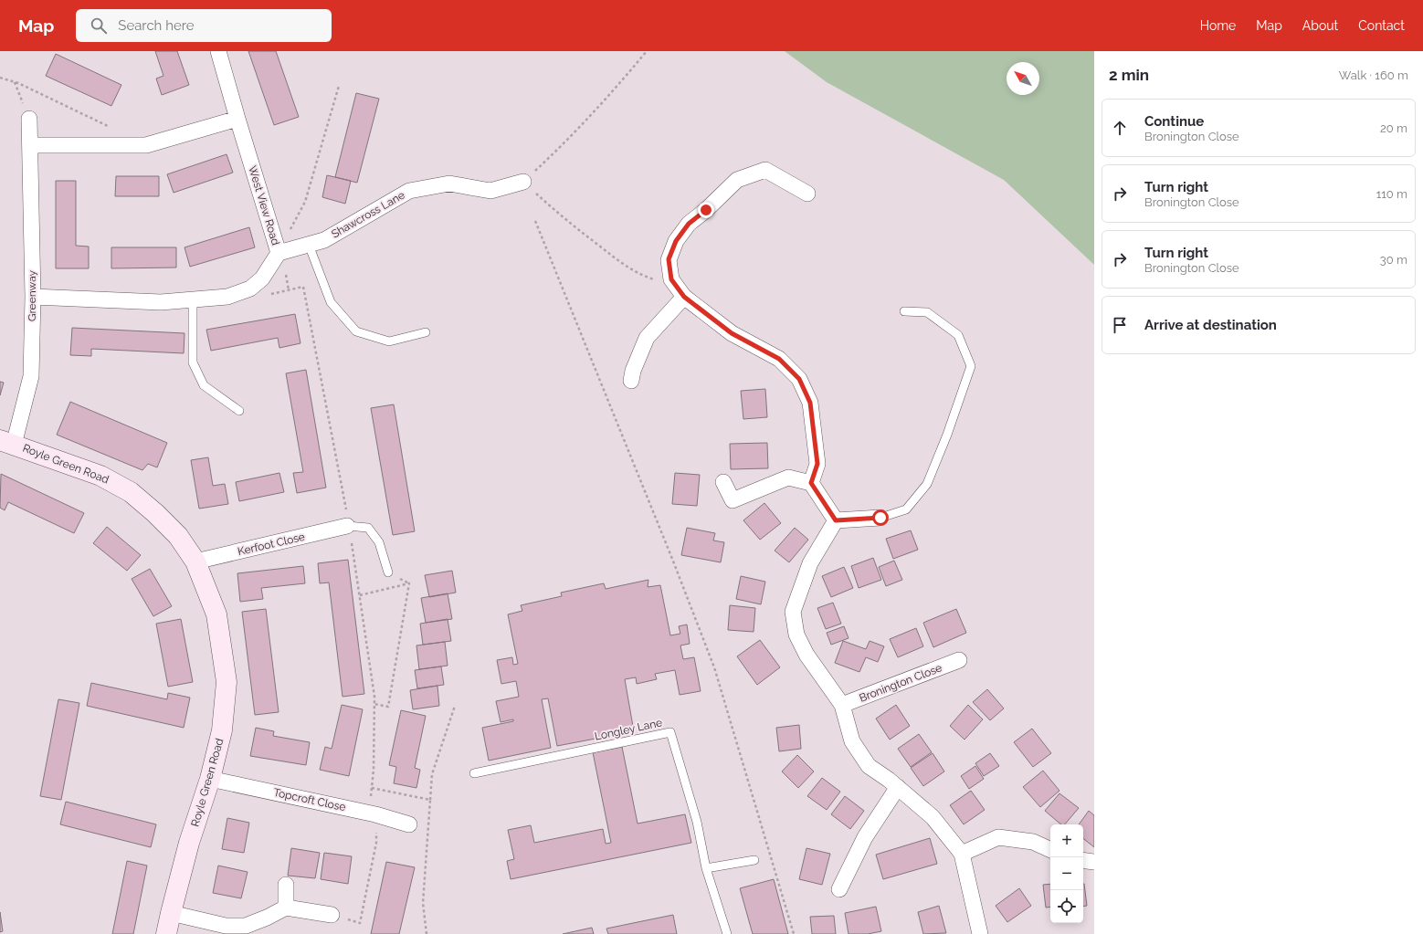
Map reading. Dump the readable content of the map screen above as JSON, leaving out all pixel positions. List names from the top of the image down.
{
  "streets": {
    "main road": ["Royle Green Road"],
    "street": [
      "West View Road",
      "Shawcross Lane",
      "Greenway",
      "Kerfoot Close",
      "Bronington Close",
      "Topcroft Close"
    ],
    "lane": ["Longley Lane"]
  },
  "crossings": [
    ["West View Road", "Shawcross Lane"],
    ["West View Road", "Greenway"],
    ["Greenway", "Royle Green Road"],
    ["Royle Green Road", "Kerfoot Close"],
    ["Royle Green Road", "Topcroft Close"]
  ],
  "north": "top left",
  "page": {
    "header": "Map",
    "search": "Search here",
    "nav": [
      "Home",
      "Map",
      "About",
      "Contact"
    ],
    "heading": ["2 min", "Walk · 160 m"],
    "list": [
      ["Continue", "Bronington Close", "20 m"],
      ["Turn right", "Bronington Close", "110 m"],
      ["Turn right", "Bronington Close", "30 m"],
      "Arrive at destination"
    ],
    "map_buttons": ["+", "−"]
  }
}
